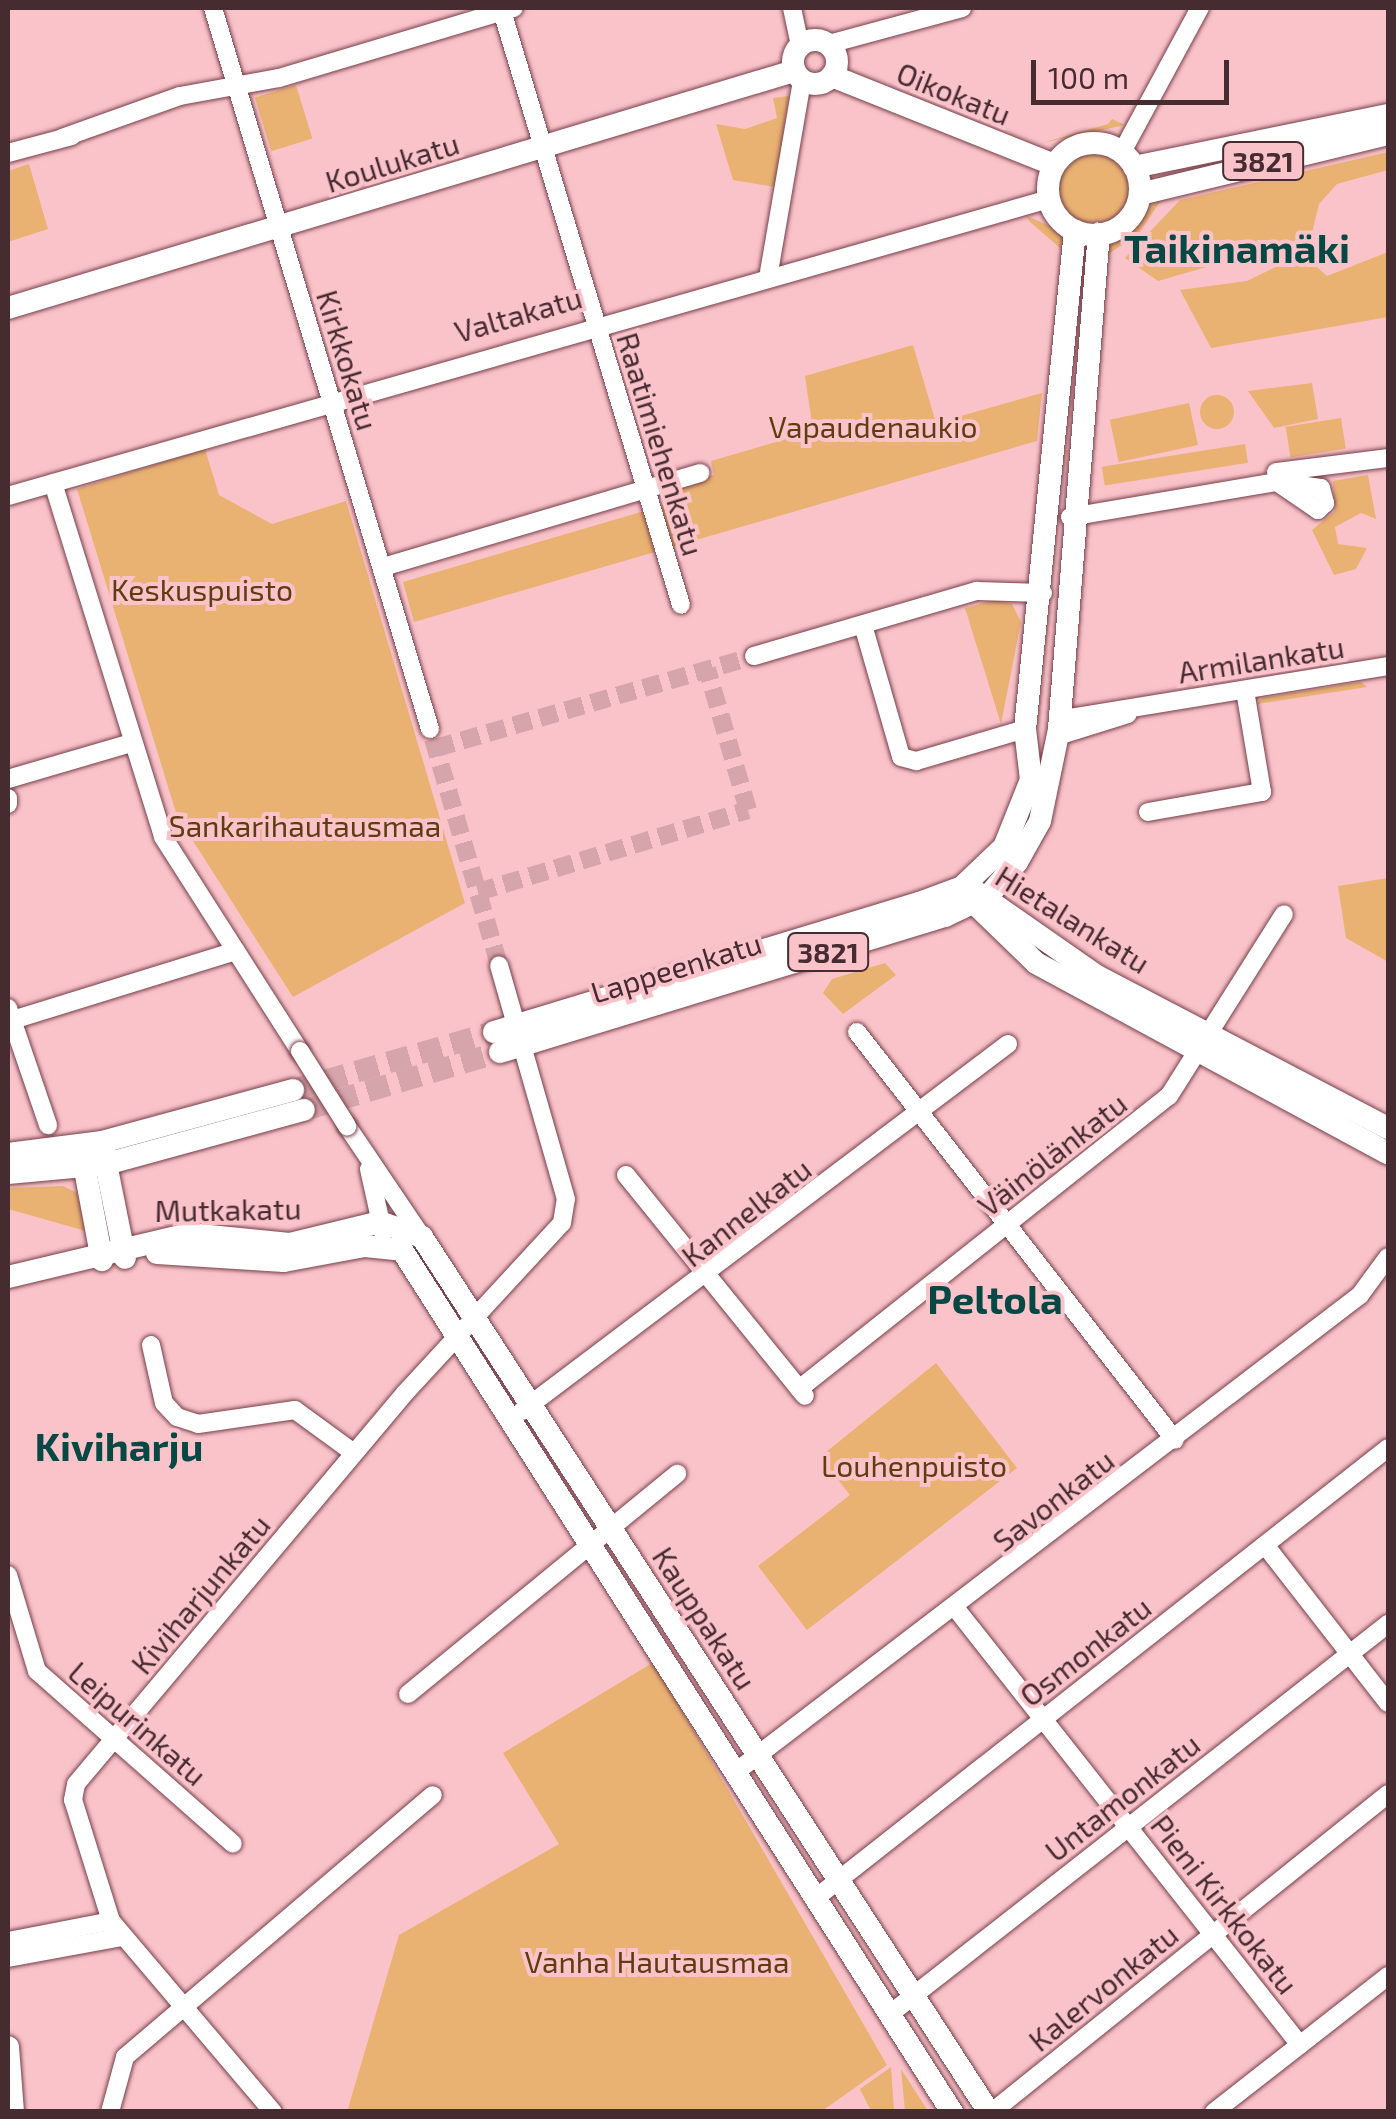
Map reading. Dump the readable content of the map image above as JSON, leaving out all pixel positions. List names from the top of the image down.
{
  "streets": {
    "main road": [
      "Oikokatu",
      "3821",
      "Koulukatu",
      "Hietalankatu",
      "Lappeenkatu",
      "Mutkakatu",
      "Kauppakatu"
    ],
    "street": [
      "Valtakatu",
      "Kirkkokatu",
      "Raatimiehenkatu",
      "Armilankatu",
      "Väinölänkatu",
      "Kannelkatu",
      "Savonkatu",
      "Kiviharjunkatu",
      "Osmonkatu",
      "Leipurinkatu",
      "Untamonkatu",
      "Pieni Kirkkokatu",
      "Kalervonkatu"
    ]
  },
  "crossings": [
    ["Oikokatu", "3821"],
    ["Oikokatu", "Koulukatu"],
    ["Oikokatu", "Valtakatu"],
    ["Oikokatu", "Lappeenkatu"],
    ["3821", "Valtakatu"],
    ["3821", "Lappeenkatu"],
    ["Koulukatu", "Kirkkokatu"],
    ["Koulukatu", "Raatimiehenkatu"],
    ["Valtakatu", "Kirkkokatu"],
    ["Valtakatu", "Raatimiehenkatu"],
    ["Valtakatu", "Lappeenkatu"],
    ["Armilankatu", "Lappeenkatu"],
    ["Hietalankatu", "Lappeenkatu"],
    ["Hietalankatu", "Väinölänkatu"],
    ["Väinölänkatu", "Kannelkatu"],
    ["Mutkakatu", "Kauppakatu"],
    ["Kannelkatu", "Kauppakatu"],
    ["Savonkatu", "Kauppakatu"],
    ["Savonkatu", "Pieni Kirkkokatu"],
    ["Kiviharjunkatu", "Kauppakatu"],
    ["Kiviharjunkatu", "Leipurinkatu"],
    ["Kauppakatu", "Osmonkatu"],
    ["Kauppakatu", "Untamonkatu"],
    ["Kauppakatu", "Kalervonkatu"],
    ["Osmonkatu", "Pieni Kirkkokatu"],
    ["Untamonkatu", "Pieni Kirkkokatu"],
    ["Pieni Kirkkokatu", "Kalervonkatu"]
  ],
  "districts": ["Taikinamäki", "Peltola", "Kiviharju"],
  "parks": [
    "Vapaudenaukio",
    "Keskuspuisto",
    "Sankarihautausmaa",
    "Louhenpuisto",
    "Vanha Hautausmaa"
  ],
  "scale_bar": "100 m"
}
